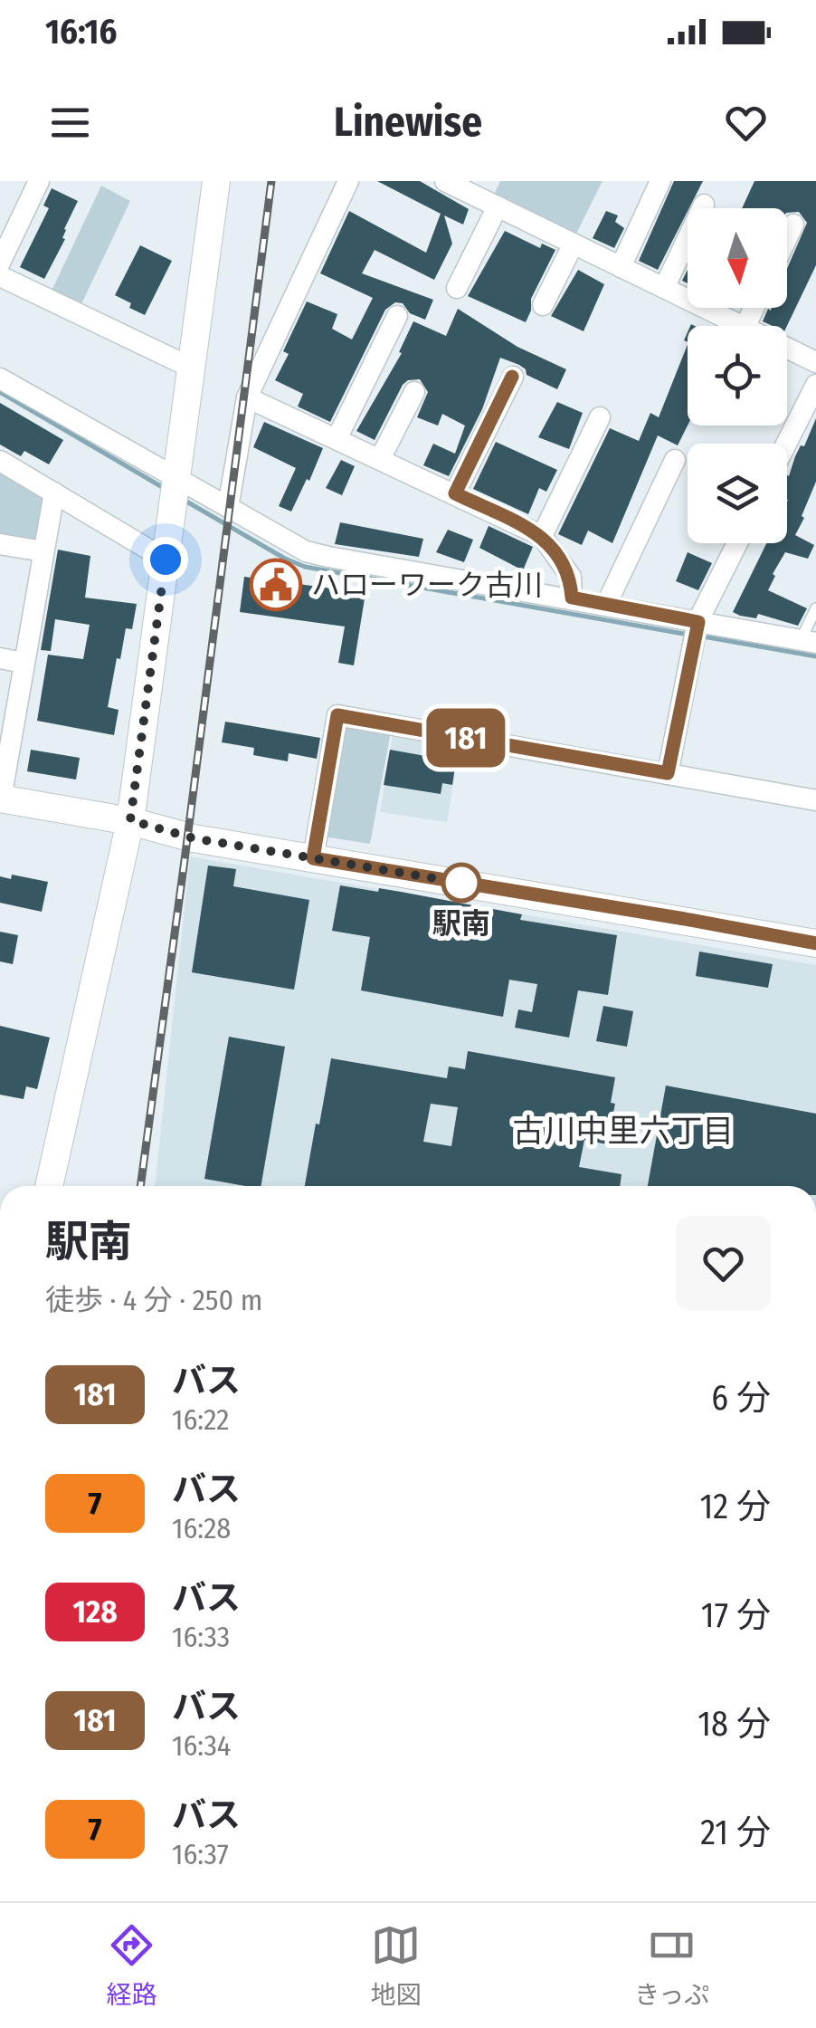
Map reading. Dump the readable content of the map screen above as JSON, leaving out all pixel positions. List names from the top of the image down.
{
  "districts": ["古川中里六丁目"],
  "places": {
    "public building": ["ハローワーク古川"],
    "other": ["駅南"]
  },
  "lines": ["bus line 181"],
  "north": "bottom",
  "page": {
    "status": "16:16",
    "header": "Linewise",
    "on_map": "181",
    "heading": ["駅南", "徒歩 · 4 分 · 250 m"],
    "list": [
      {
        "mark": "181",
        "name": "バス",
        "note": "16:22",
        "value": "6 分"
      },
      {
        "mark": "7",
        "name": "バス",
        "note": "16:28",
        "value": "12 分"
      },
      {
        "mark": "128",
        "name": "バス",
        "note": "16:33",
        "value": "17 分"
      },
      {
        "mark": "181",
        "name": "バス",
        "note": "16:34",
        "value": "18 分"
      },
      {
        "mark": "7",
        "name": "バス",
        "note": "16:37",
        "value": "21 分"
      }
    ],
    "tabs": ["経路", "地図", "きっぷ"]
  }
}
